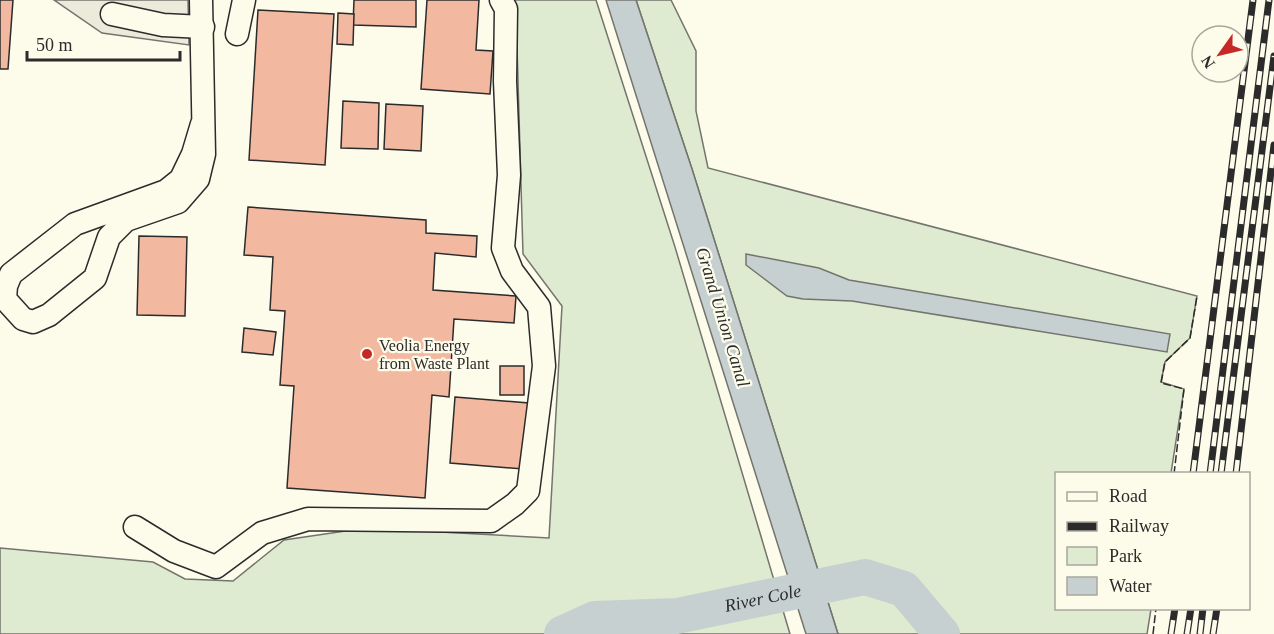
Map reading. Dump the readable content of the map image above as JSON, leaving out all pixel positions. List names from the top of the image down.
{
  "water": ["Grand Union Canal", "River Cole"],
  "places": ["Veolia Energy from Waste Plant"],
  "legend": [
    "Road",
    "Railway",
    "Park",
    "Water"
  ],
  "scale_bar": "50 m",
  "north": "bottom left"
}
